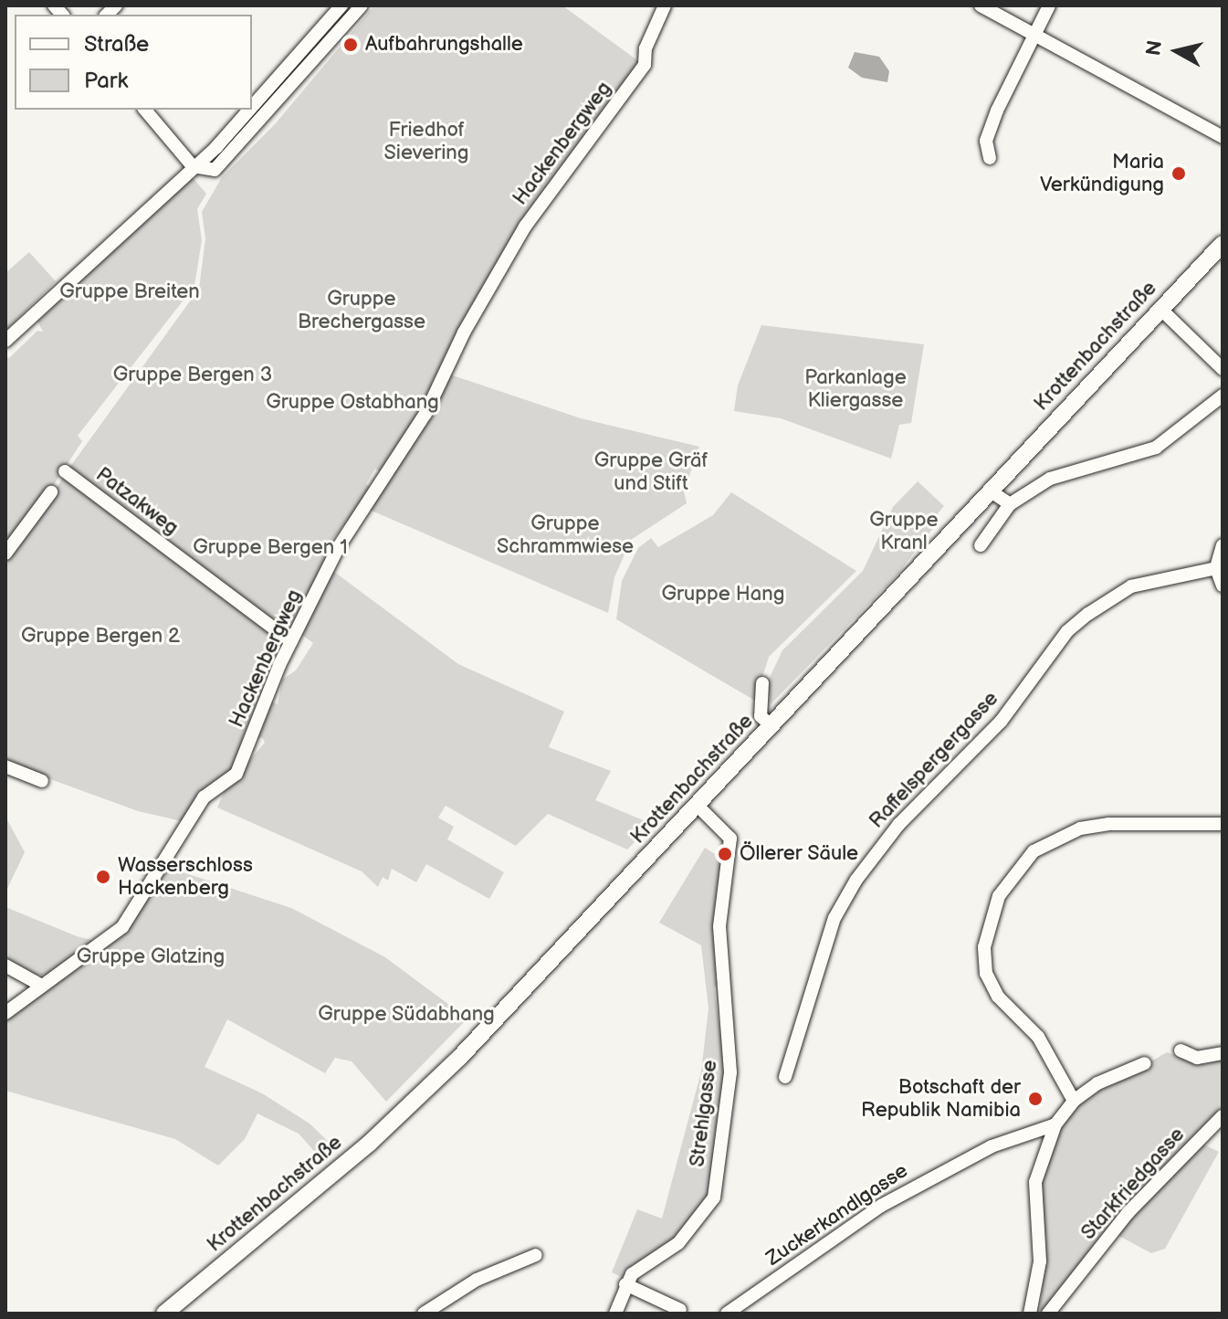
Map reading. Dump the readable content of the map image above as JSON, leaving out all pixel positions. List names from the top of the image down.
{
  "streets": {
    "main road": ["Krottenbachstraße"],
    "street": [
      "Hackenbergweg",
      "Patzakweg",
      "Raffelspergergasse",
      "Strehlgasse",
      "Starkfriedgasse",
      "Zuckerkandlgasse"
    ]
  },
  "crossings": [
    ["Hackenbergweg", "Patzakweg"],
    ["Krottenbachstraße", "Strehlgasse"]
  ],
  "parks": [
    "Friedhof Sievering",
    "Gruppe Breiten",
    "Gruppe Brechergasse",
    "Gruppe Bergen 3",
    "Parkanlage Kliergasse",
    "Gruppe Ostabhang",
    "Gruppe Gräf und Stift",
    "Gruppe Kranl",
    "Gruppe Schrammwiese",
    "Gruppe Bergen 1",
    "Gruppe Hang",
    "Gruppe Bergen 2",
    "Gruppe Glatzing",
    "Gruppe Südabhang"
  ],
  "places": [
    "Aufbahrungshalle",
    "Maria Verkündigung",
    "Öllerer Säule",
    "Wasserschloss Hackenberg",
    "Botschaft der Republik Namibia"
  ],
  "legend": ["Straße", "Park"],
  "north": "left"
}
